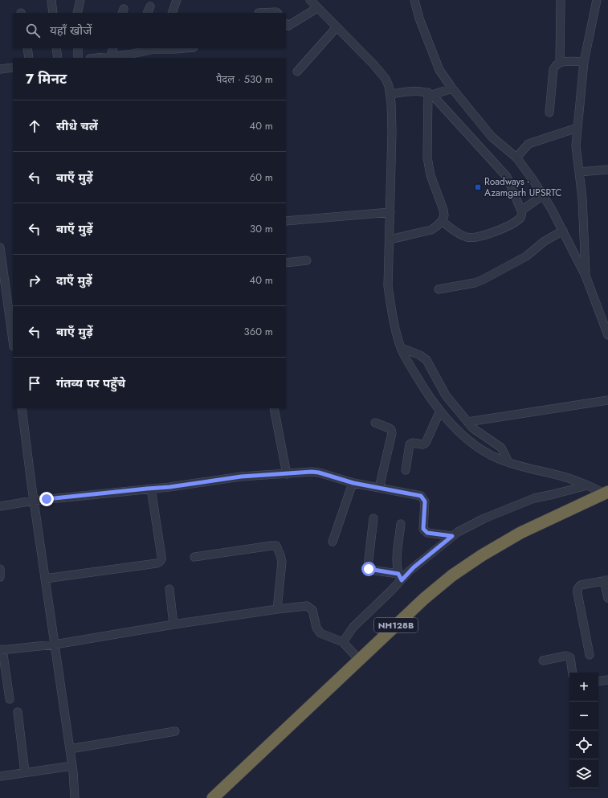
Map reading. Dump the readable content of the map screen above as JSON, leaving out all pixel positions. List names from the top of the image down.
{
  "streets": {
    "highway": ["NH128B"]
  },
  "places": {
    "transit": ["Roadways - Azamgarh UPSRTC"]
  },
  "page": {
    "search": "यहाँ खोजें",
    "heading": ["7 मिनट", "पैदल · 530 m"],
    "list": [
      ["सीधे चलें", "40 m"],
      ["बाएँ मुड़ें", "60 m"],
      ["बाएँ मुड़ें", "30 m"],
      ["दाएँ मुड़ें", "40 m"],
      ["बाएँ मुड़ें", "360 m"],
      "गंतव्य पर पहुँचे"
    ],
    "map_buttons": ["+", "−"]
  }
}
